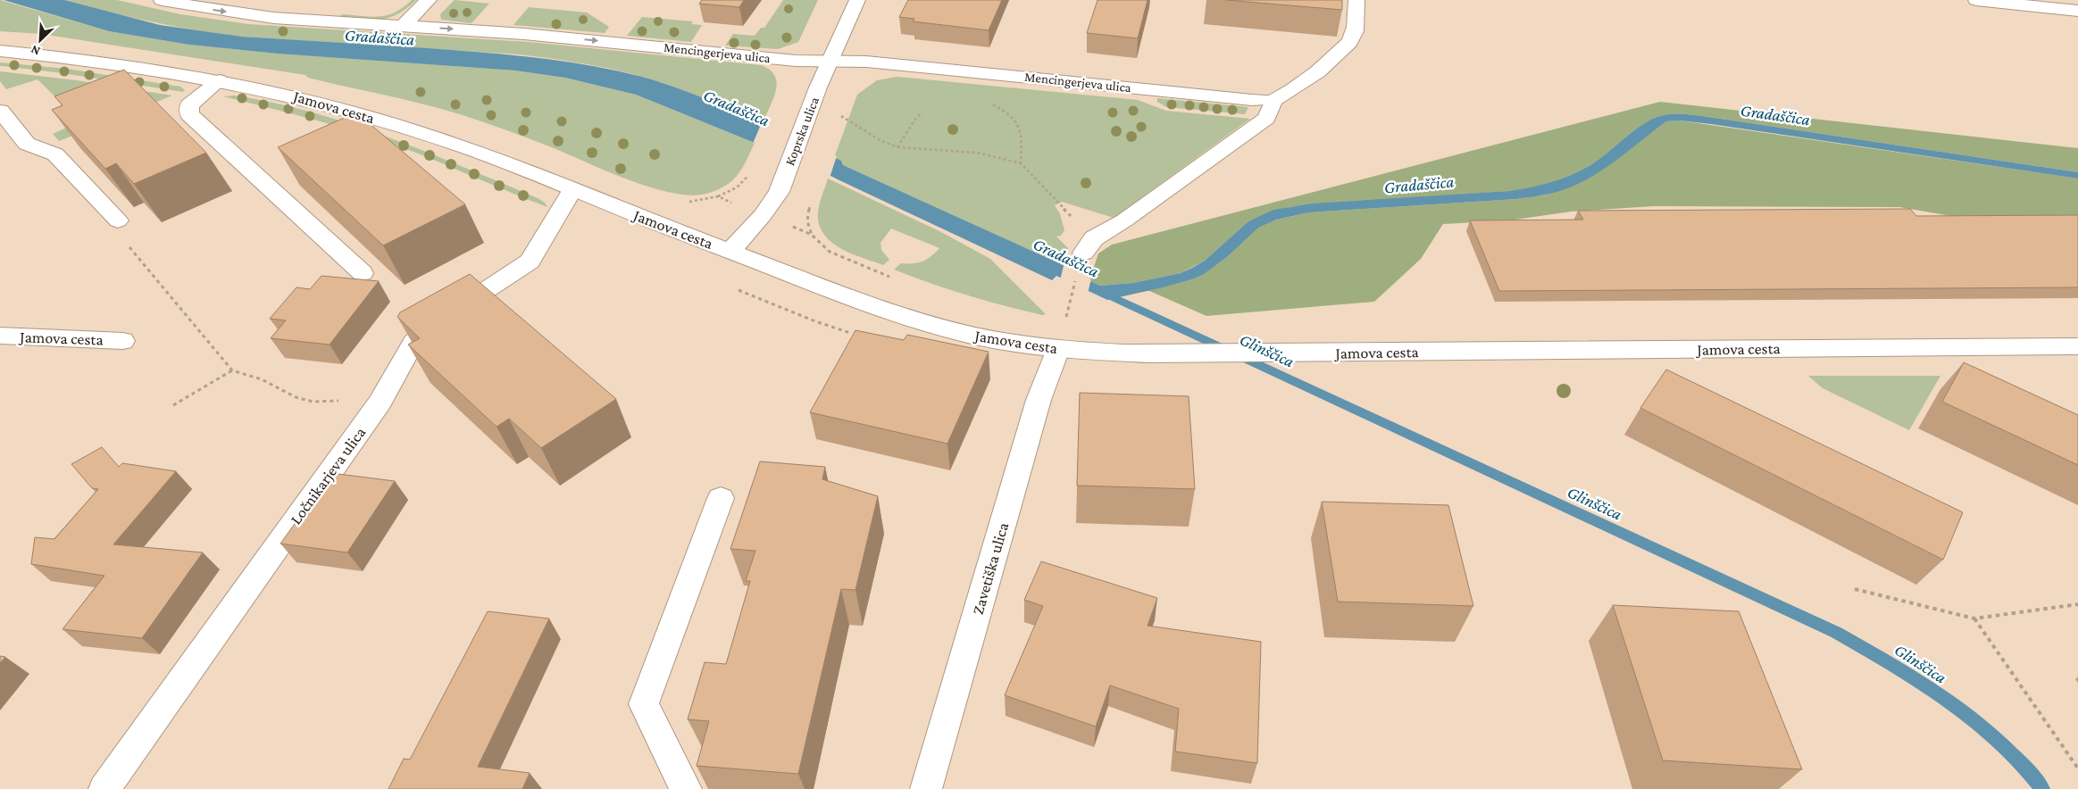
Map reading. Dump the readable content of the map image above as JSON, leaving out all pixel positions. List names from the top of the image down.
{
  "streets": {
    "street": [
      "Mencingerjeva ulica",
      "Jamova cesta",
      "Koprska ulica",
      "Ločnikarjeva ulica",
      "Zavetiška ulica"
    ]
  },
  "crossings": [
    ["Mencingerjeva ulica", "Koprska ulica"],
    ["Jamova cesta", "Koprska ulica"],
    ["Jamova cesta", "Ločnikarjeva ulica"],
    ["Jamova cesta", "Zavetiška ulica"]
  ],
  "one_way": ["Mencingerjeva ulica"],
  "water": ["Gradaščica", "Glinščica"],
  "north": "bottom left"
}
